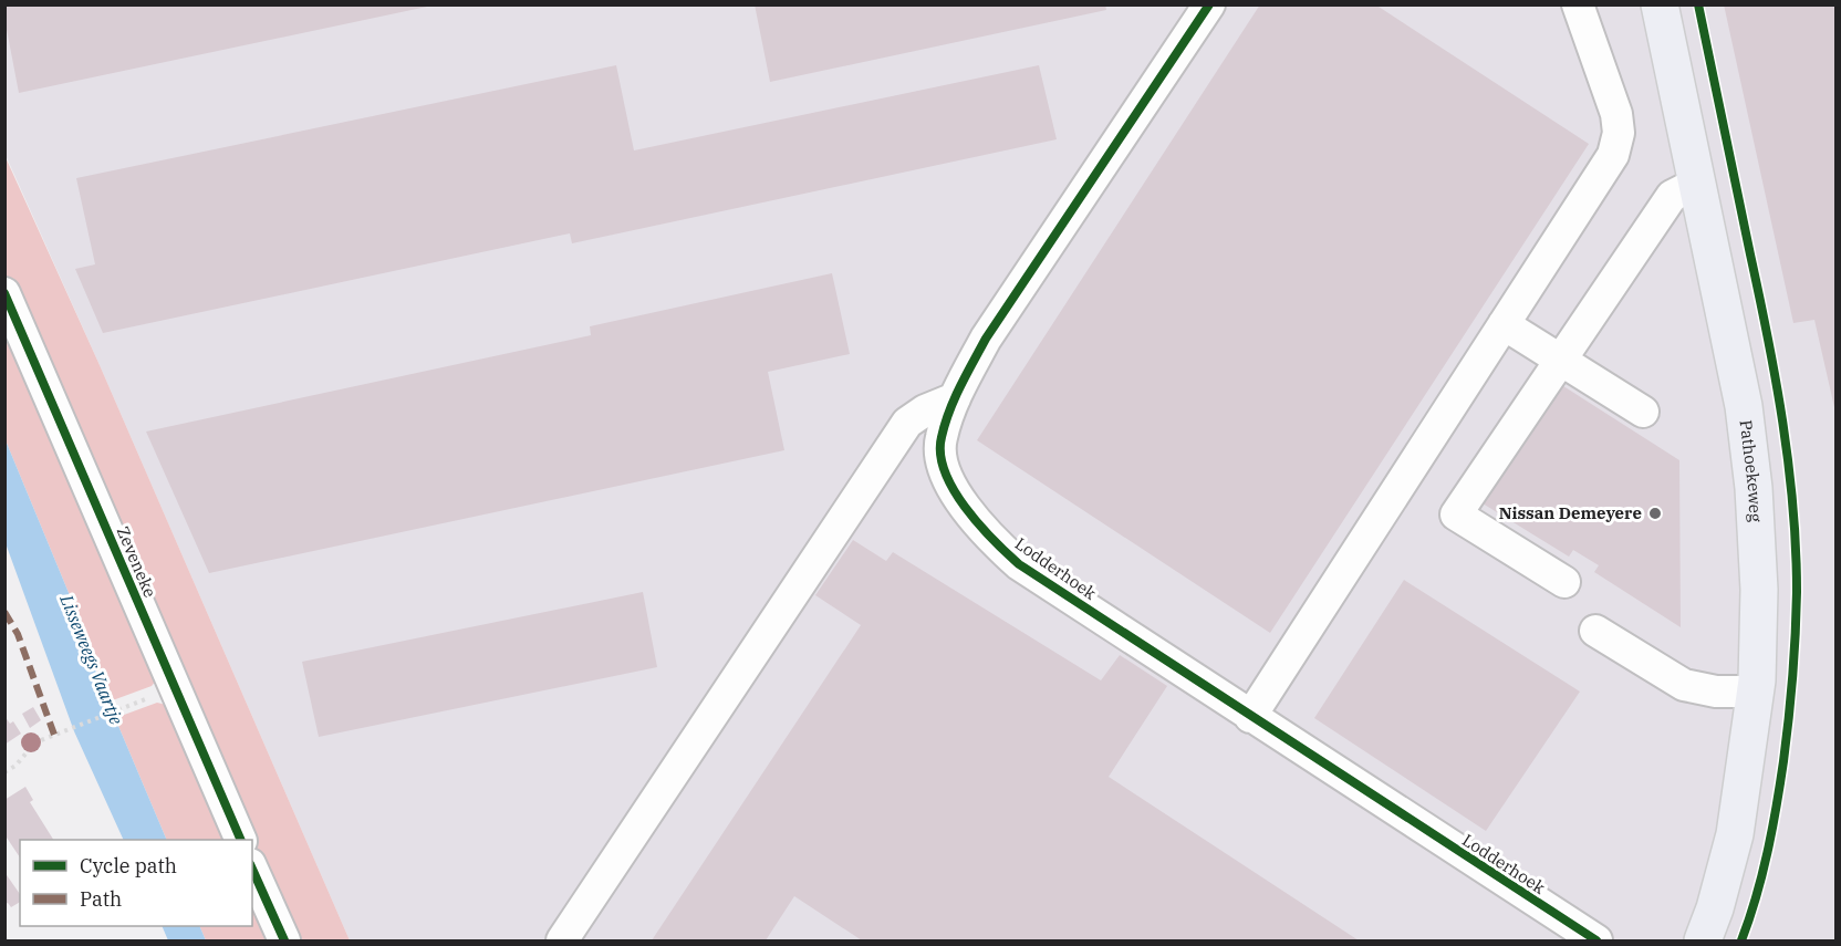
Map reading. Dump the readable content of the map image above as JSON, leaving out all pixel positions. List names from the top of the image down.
{
  "streets": {
    "main road": ["Pathoekeweg"],
    "street": ["Zeveneke", "Lodderhoek"]
  },
  "water": ["Lisseweegs Vaartje"],
  "places": ["Nissan Demeyere"],
  "legend": ["Cycle path", "Path"]
}
